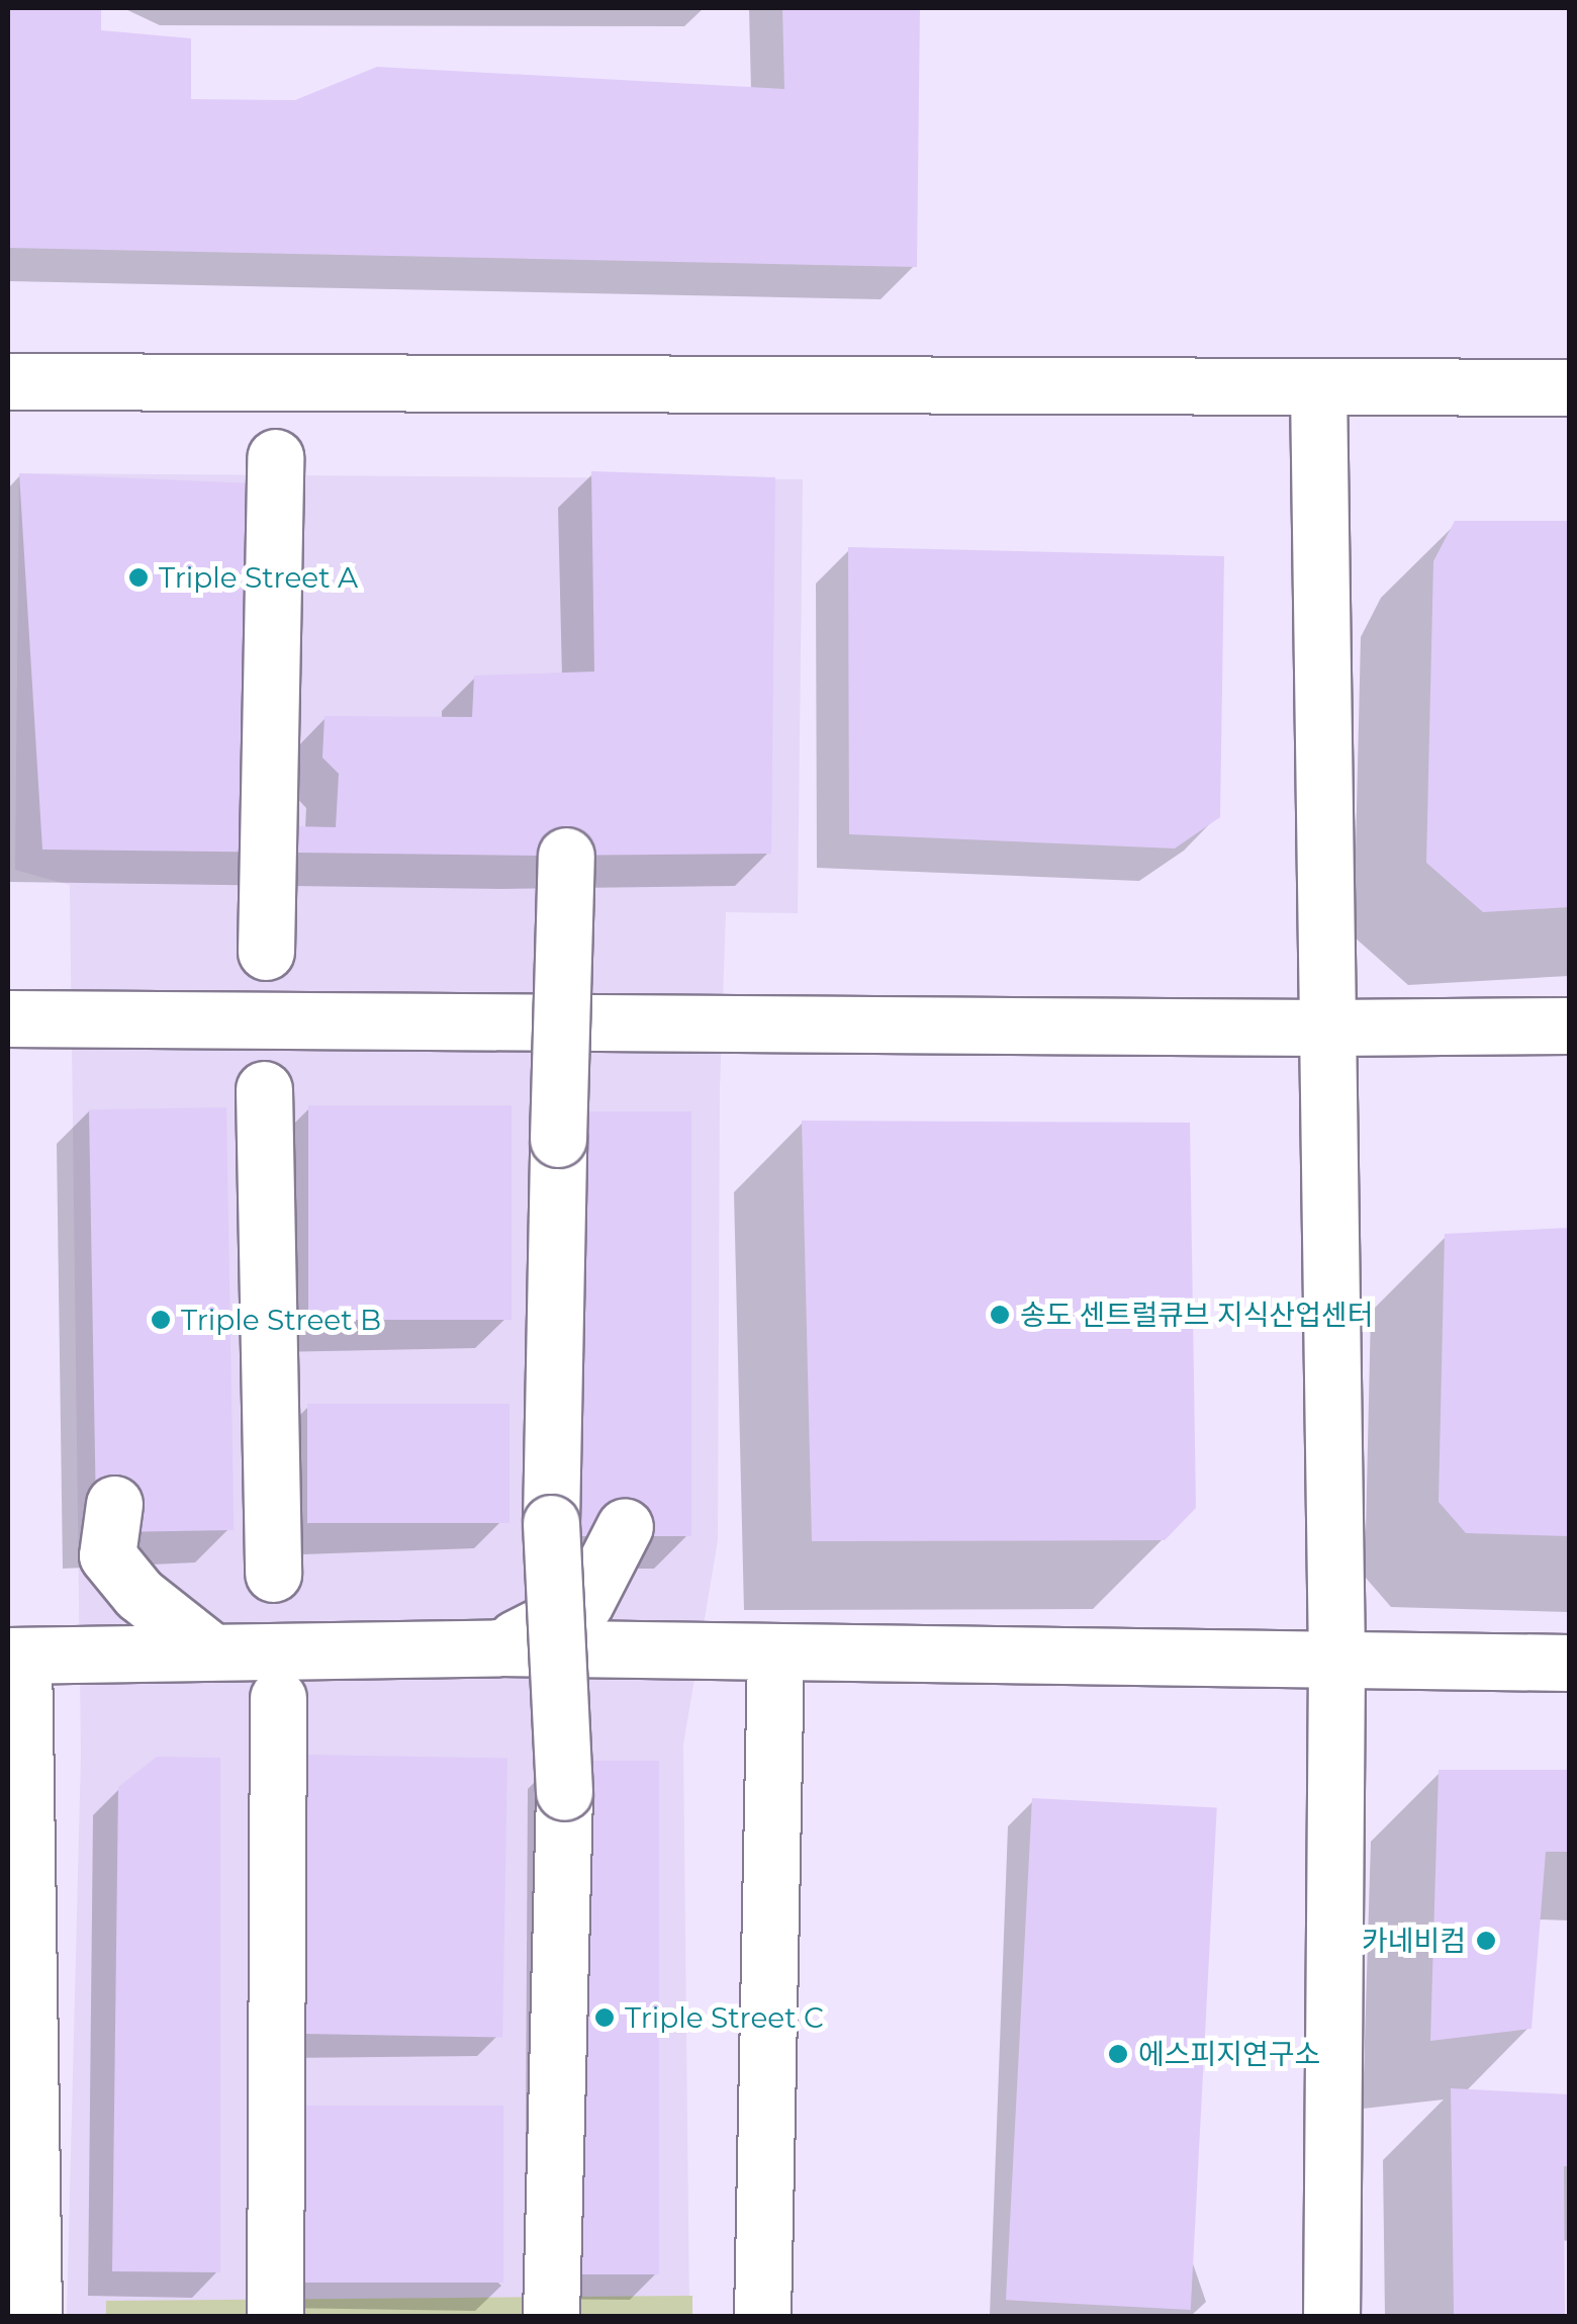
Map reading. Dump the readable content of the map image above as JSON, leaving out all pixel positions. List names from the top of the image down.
{
  "places": [
    "Triple Street A",
    "송도 센트럴큐브 지식산업센터",
    "Triple Street B",
    "카네비컴",
    "Triple Street C",
    "에스피지연구소"
  ]
}
